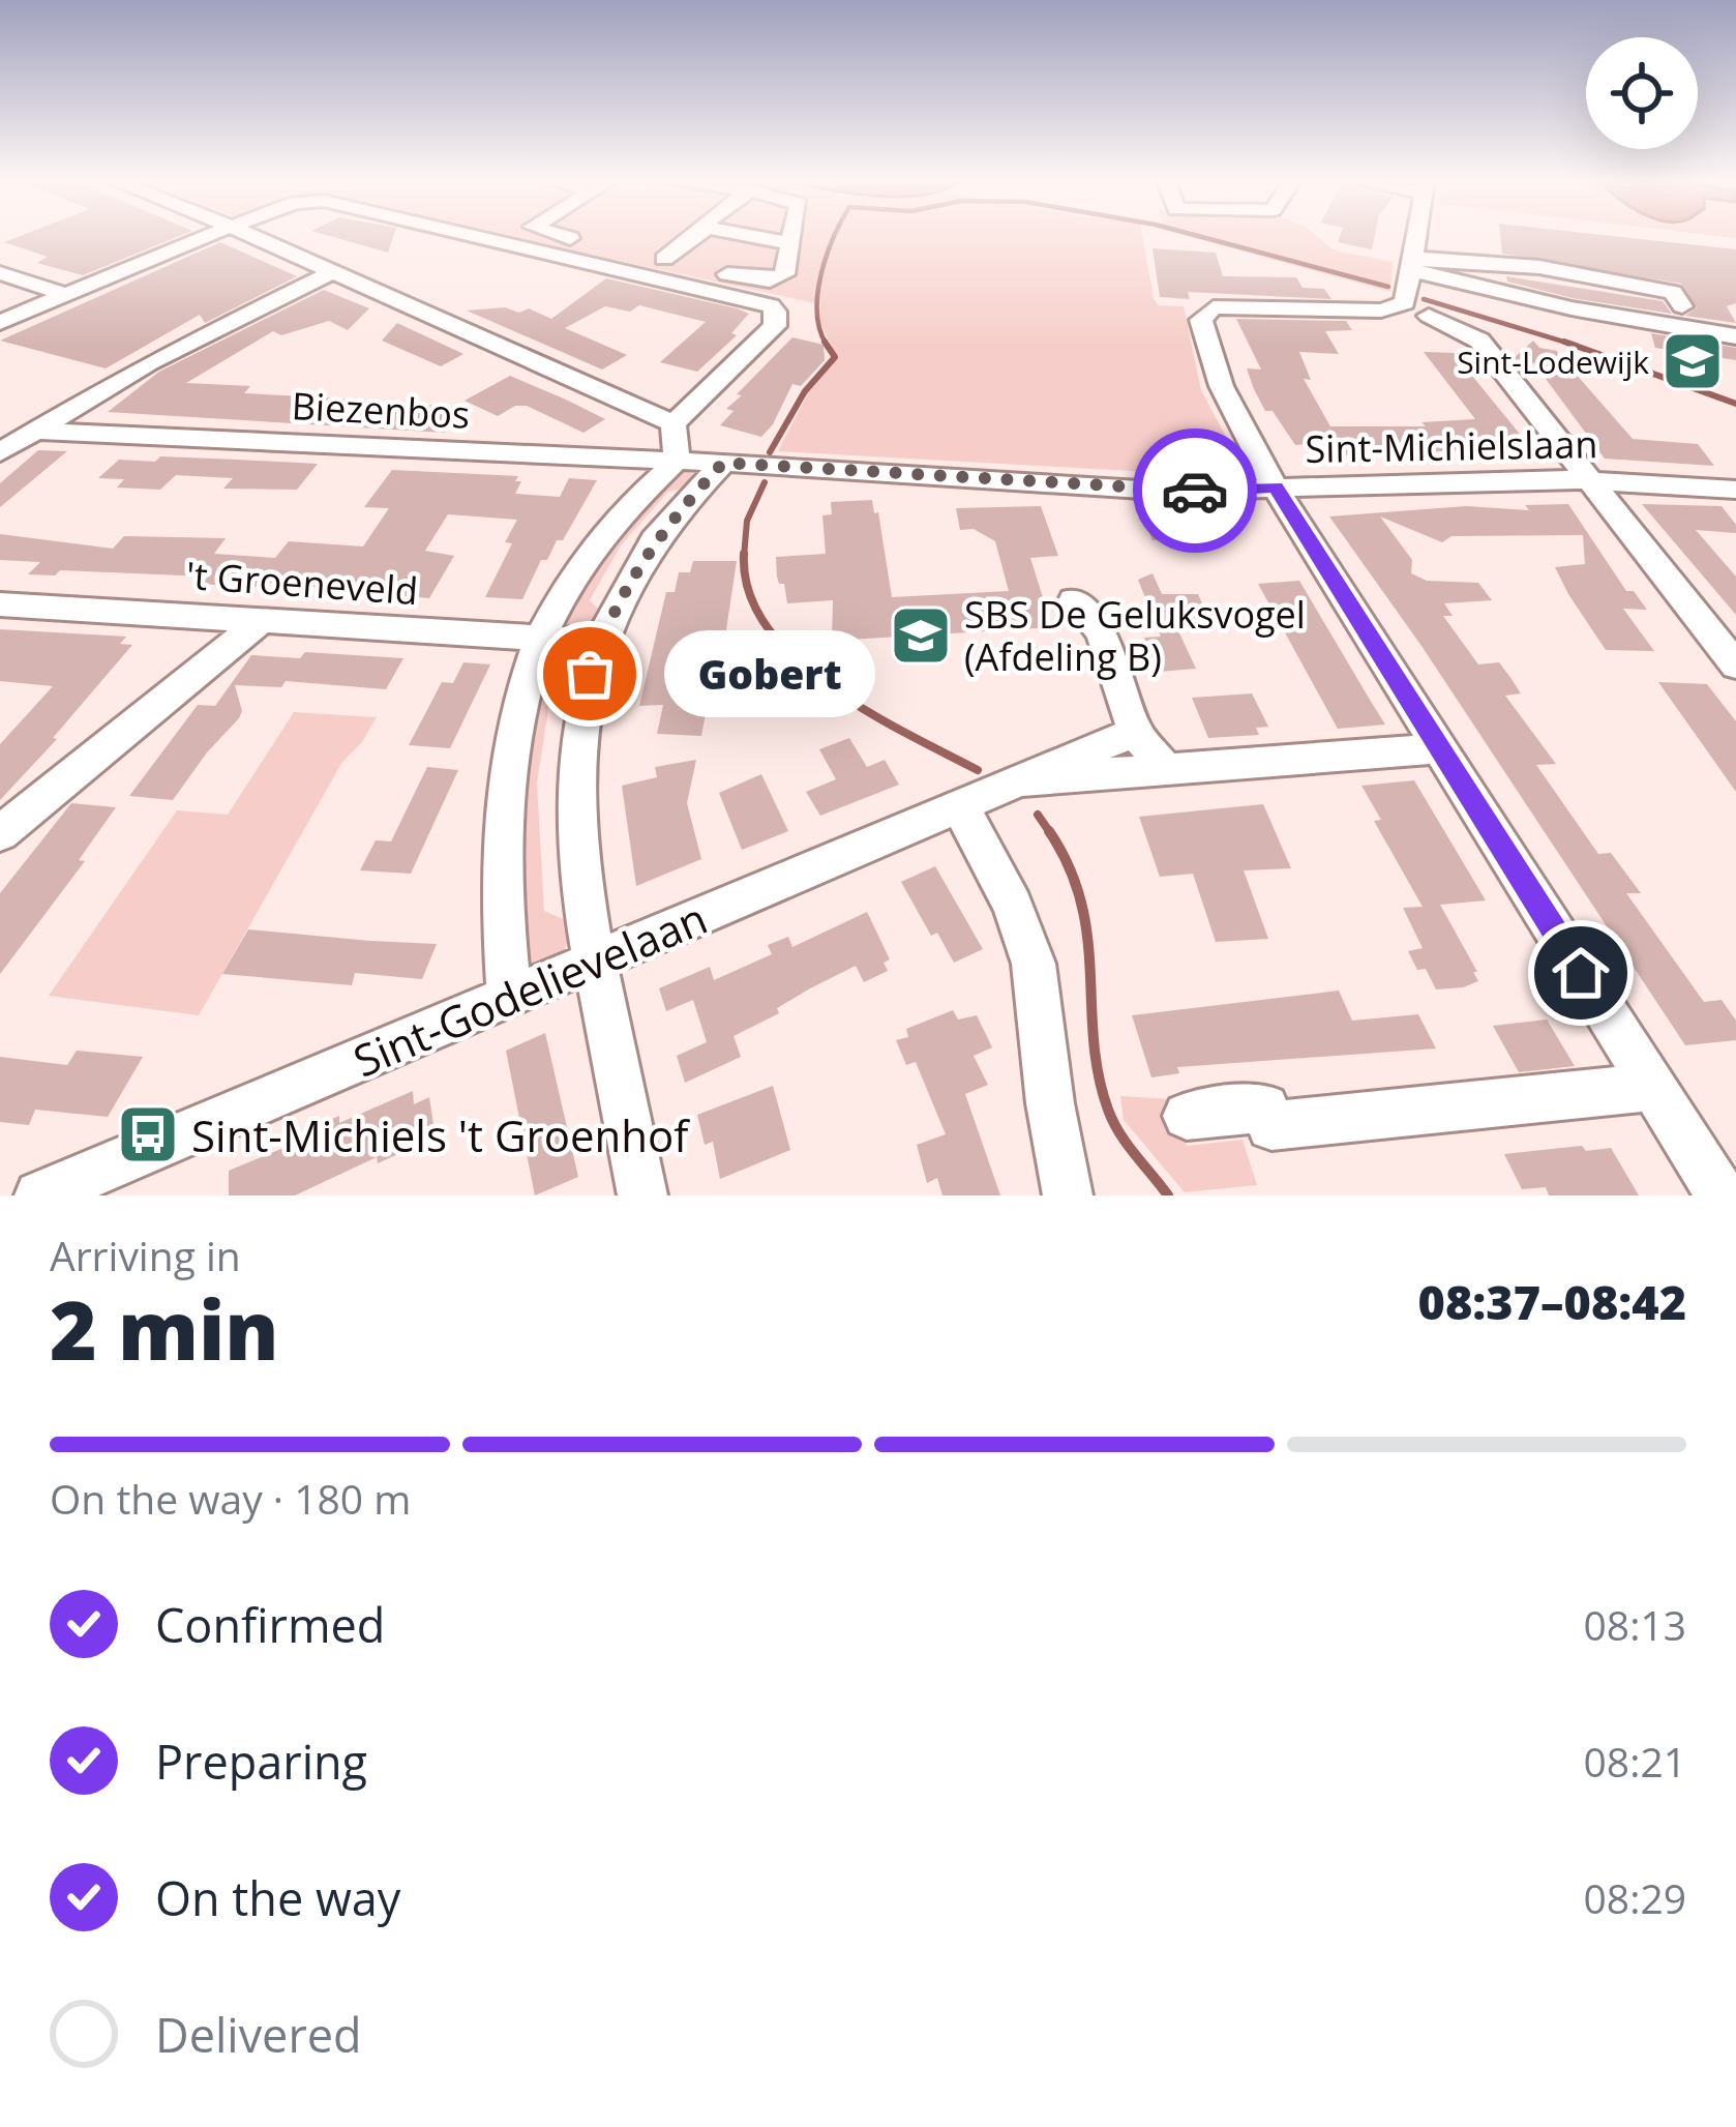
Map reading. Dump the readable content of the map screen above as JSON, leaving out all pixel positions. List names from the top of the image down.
{
  "streets": {
    "street": [
      "Biezenbos",
      "Sint-Michielslaan",
      "'t Groeneveld",
      "Sint-Godelievelaan"
    ]
  },
  "crossings": [
    ["Biezenbos", "Sint-Michielslaan"]
  ],
  "places": {
    "school or university": ["Sint-Lodewijk", "SBS De Geluksvogel (Afdeling B)"],
    "other": ["Gobert"],
    "bus stop": ["Sint-Michiels 't Groenhof"]
  },
  "page": {
    "bubble": "Gobert",
    "heading": ["2 min", "Arriving in", "08:37–08:42"],
    "bar": "On the way · 180 m",
    "list": [
      ["Confirmed", "08:13"],
      ["Preparing", "08:21"],
      ["On the way", "08:29"],
      "Delivered"
    ]
  }
}
